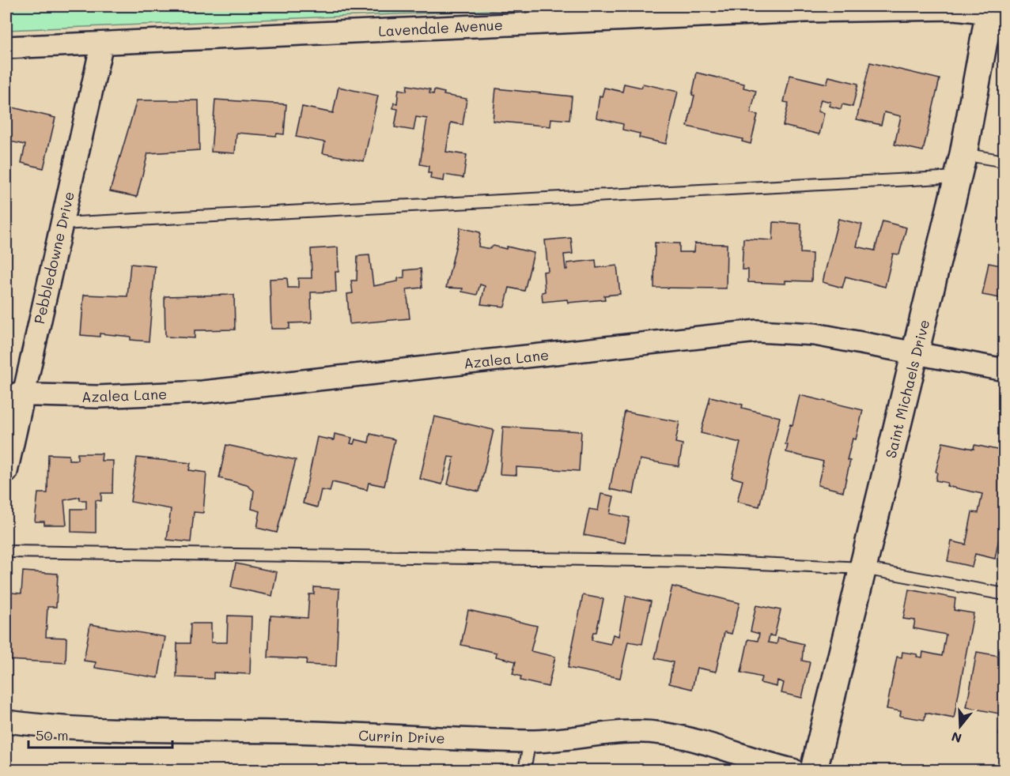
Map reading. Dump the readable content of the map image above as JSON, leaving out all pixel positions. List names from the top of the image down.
{
  "streets": {
    "street": [
      "Lavendale Avenue",
      "Pebbledowne Drive",
      "Azalea Lane",
      "Saint Michaels Drive",
      "Currin Drive"
    ]
  },
  "crossings": [
    ["Lavendale Avenue", "Pebbledowne Drive"],
    ["Lavendale Avenue", "Saint Michaels Drive"],
    ["Pebbledowne Drive", "Azalea Lane"],
    ["Azalea Lane", "Saint Michaels Drive"]
  ],
  "scale_bar": "50 m",
  "north": "bottom"
}
